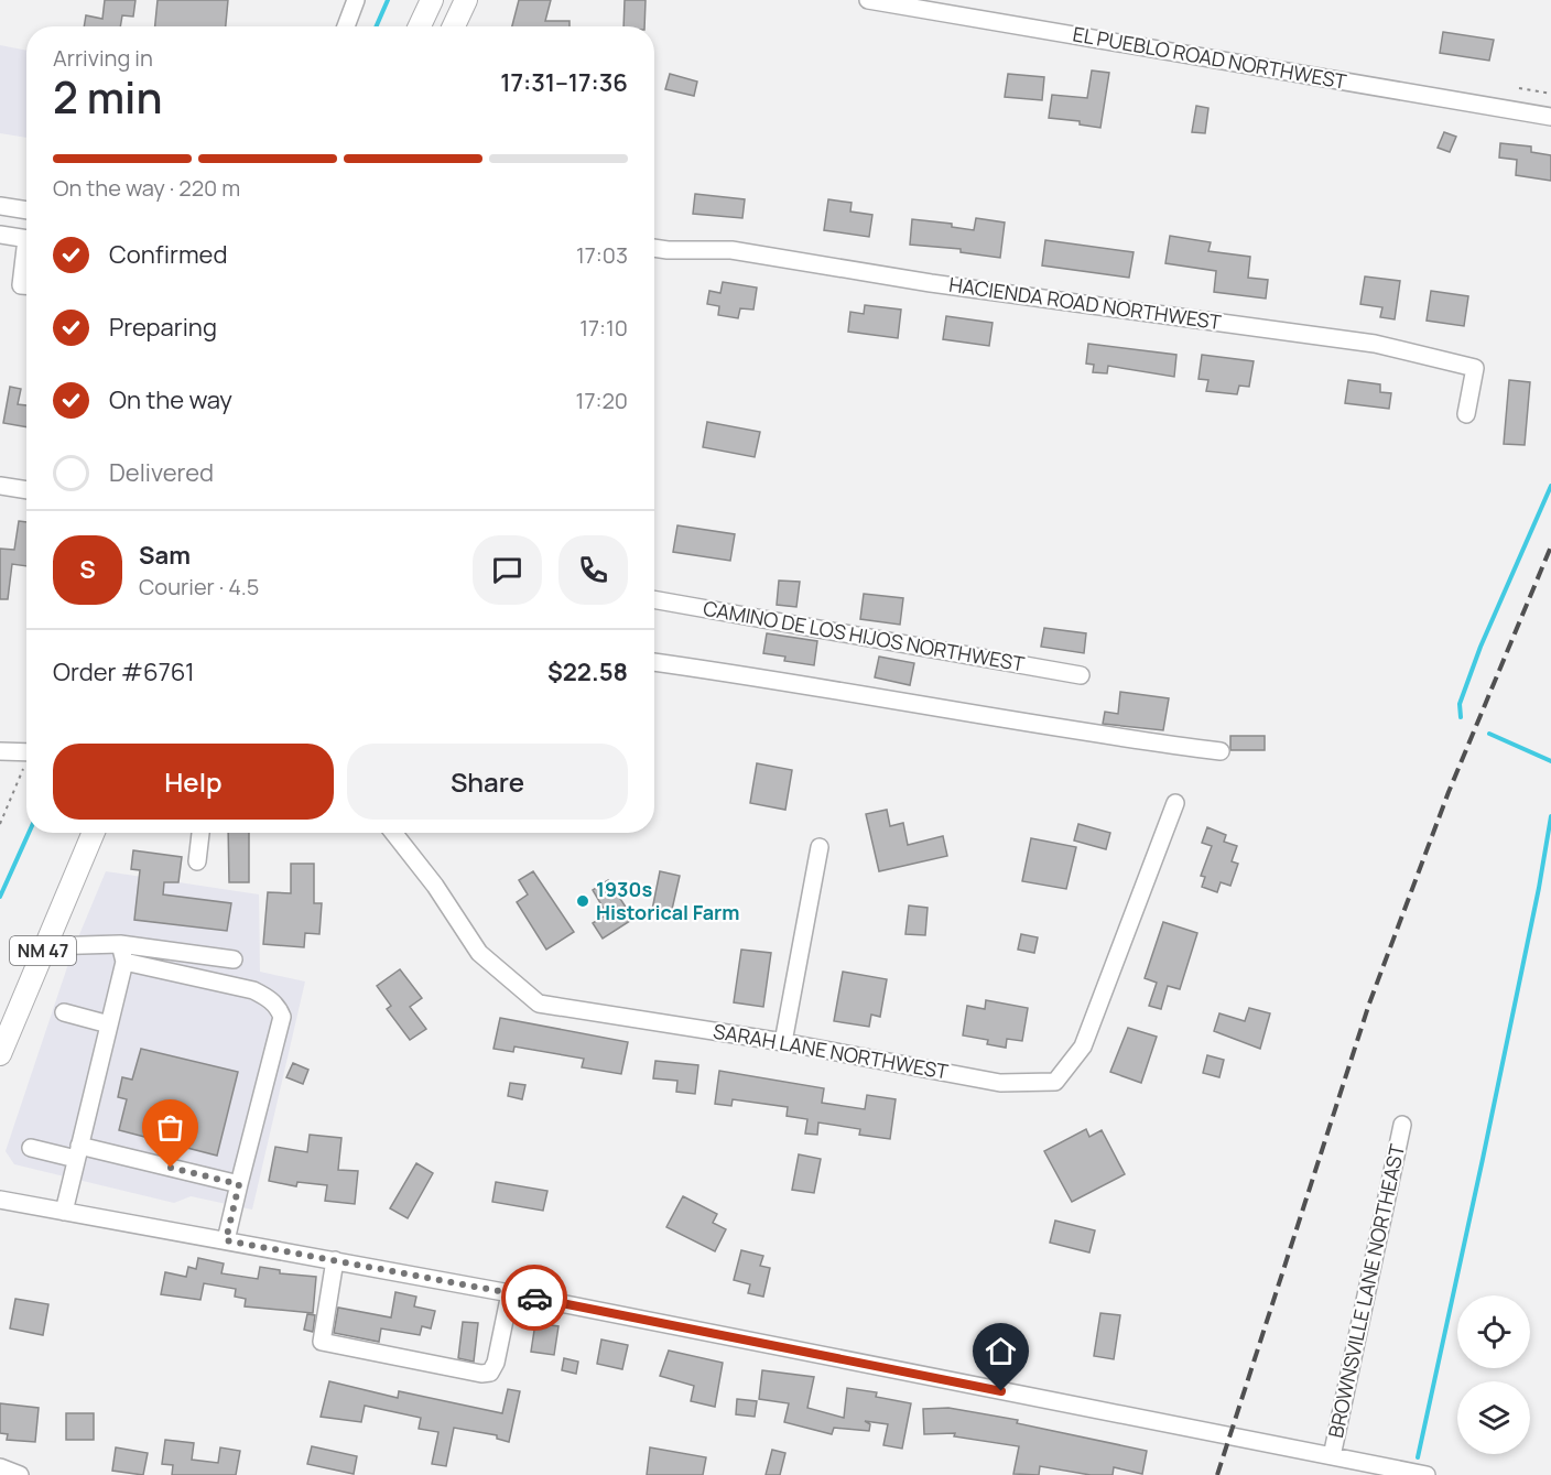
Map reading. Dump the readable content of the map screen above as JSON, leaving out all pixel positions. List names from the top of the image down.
{
  "streets": {
    "main road": ["NM 47"],
    "street": [
      "EL PUEBLO ROAD NORTHWEST",
      "HACIENDA ROAD NORTHWEST",
      "CAMINO DE LOS HIJOS NORTHWEST",
      "SARAH LANE NORTHWEST",
      "BROWNSVILLE LANE NORTHEAST"
    ]
  },
  "places": ["1930s Historical Farm"],
  "page": {
    "heading": ["2 min", "Arriving in", "17:31–17:36"],
    "panel": [
      "Sam",
      "Courier · 4.5",
      "Order #6761",
      "$22.58"
    ],
    "bar": "On the way · 220 m",
    "list": [
      ["Confirmed", "17:03"],
      ["Preparing", "17:10"],
      ["On the way", "17:20"],
      "Delivered"
    ],
    "round": "S",
    "buttons": ["Help", "Share"]
  }
}
